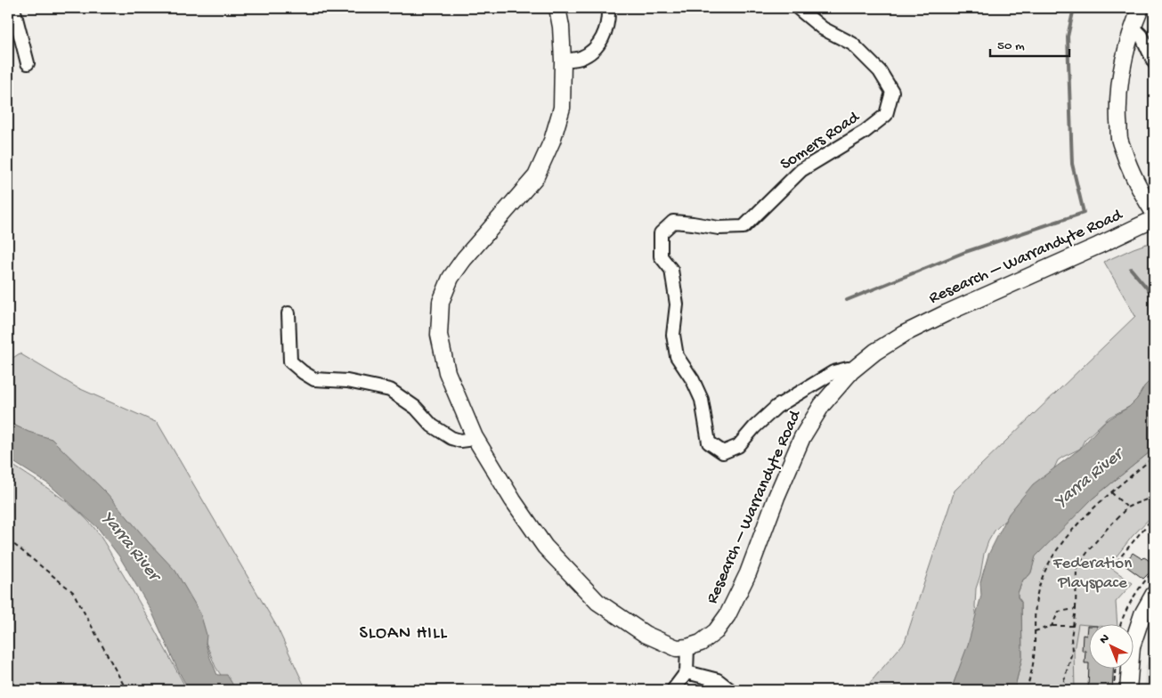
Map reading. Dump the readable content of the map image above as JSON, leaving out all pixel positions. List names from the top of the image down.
{
  "streets": {
    "main road": ["Research – Warrandyte Road"],
    "street": ["Somers Road"]
  },
  "crossings": [
    ["Somers Road", "Research – Warrandyte Road"]
  ],
  "districts": ["SLOAN HILL"],
  "water": ["Yarra River"],
  "parks": ["Federation Playspace"],
  "scale_bar": "50 m",
  "north": "top left"
}
